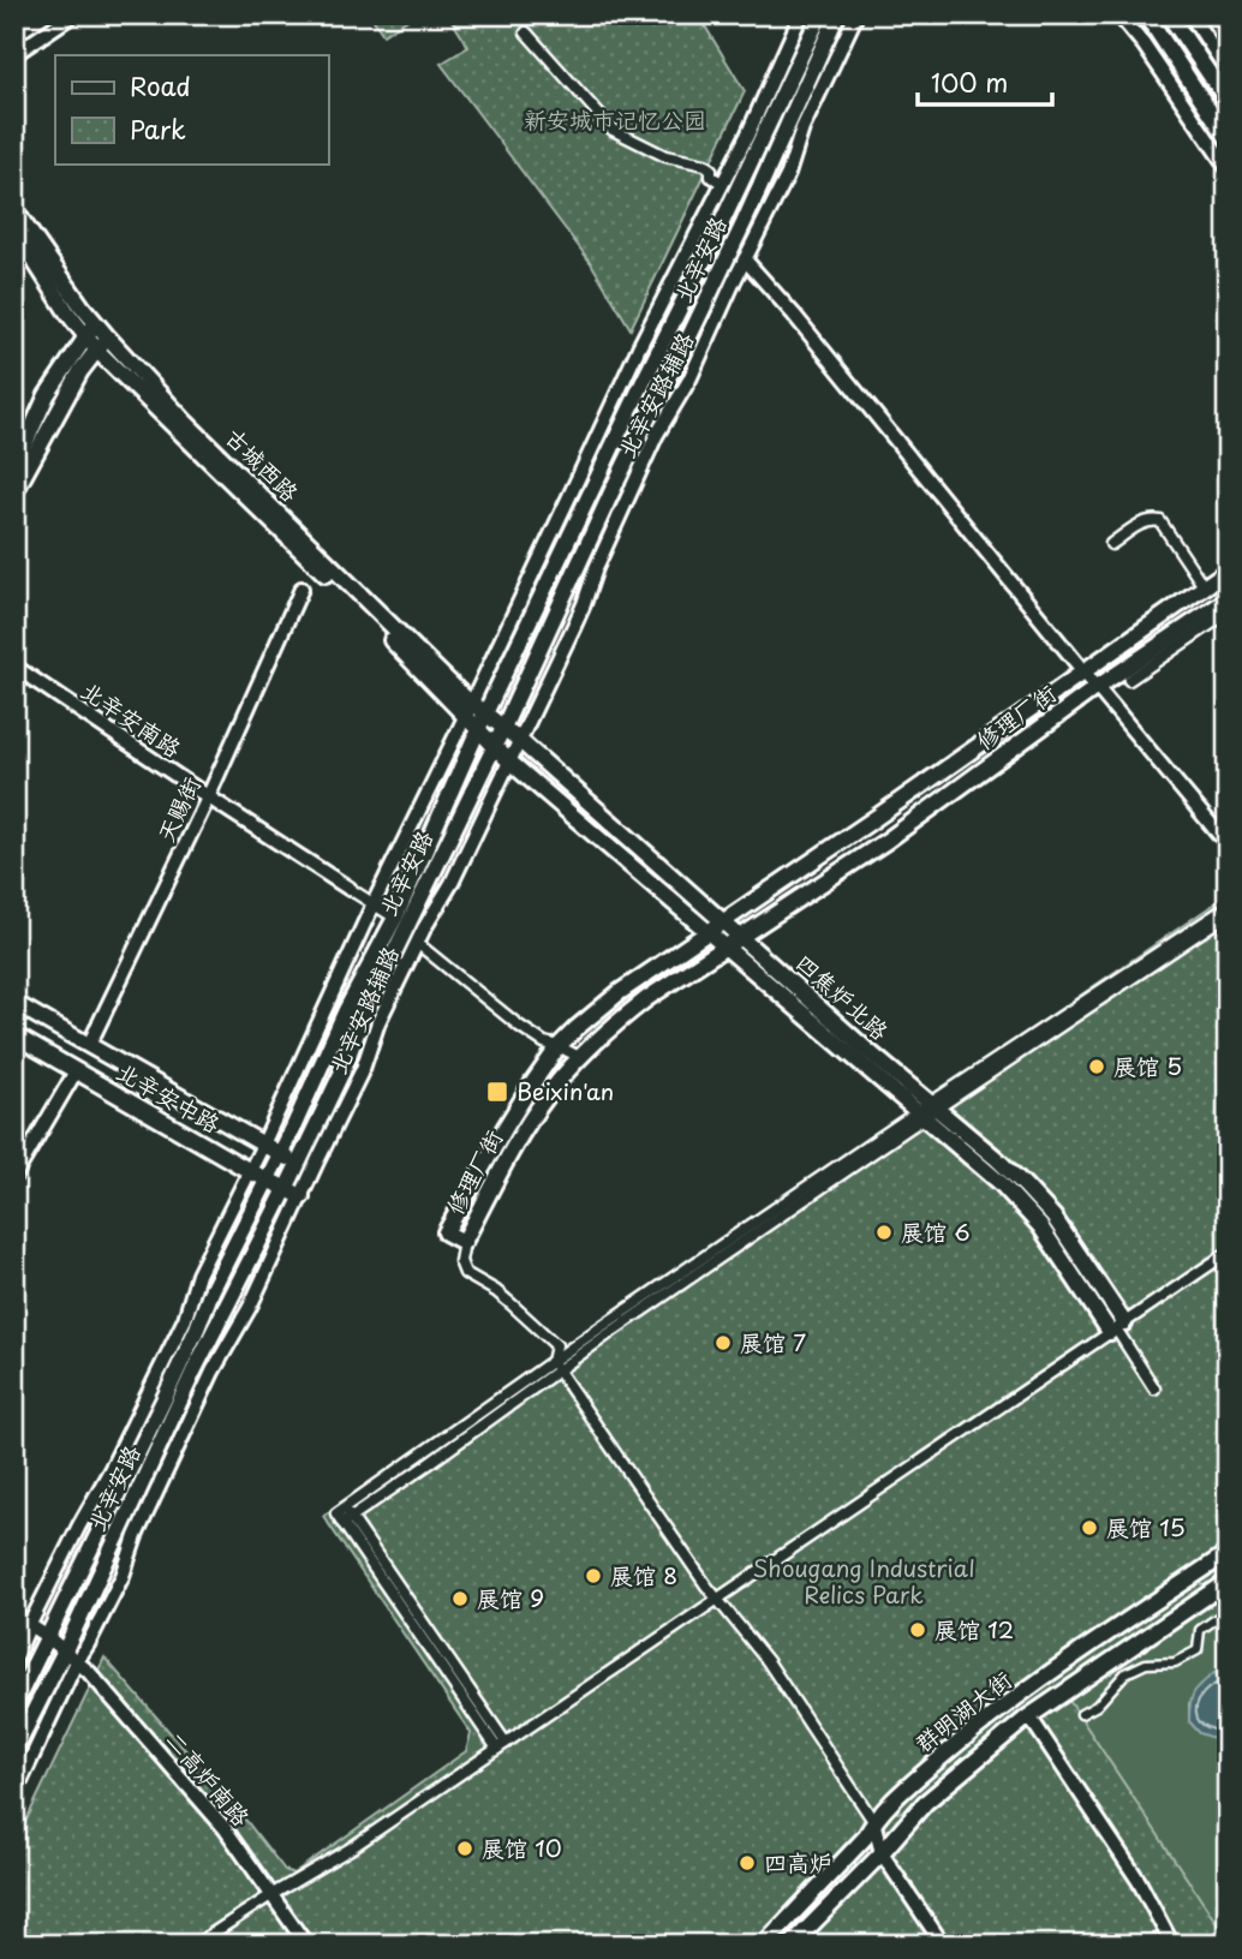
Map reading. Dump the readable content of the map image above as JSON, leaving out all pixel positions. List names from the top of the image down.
{
  "streets": {
    "main road": [
      "北辛安路",
      "古城西路",
      "修理厂街",
      "四焦炉北路",
      "北辛安中路",
      "群明湖大街"
    ],
    "street": [
      "北辛安路辅路",
      "北辛安南路",
      "天赐街",
      "二高炉南路"
    ]
  },
  "crossings": [
    ["北辛安路", "北辛安路辅路"],
    ["北辛安路", "古城西路"],
    ["北辛安路", "四焦炉北路"],
    ["北辛安路", "北辛安中路"],
    ["北辛安路", "二高炉南路"],
    ["北辛安路辅路", "古城西路"],
    ["北辛安路辅路", "四焦炉北路"],
    ["北辛安路辅路", "北辛安中路"],
    ["北辛安路辅路", "二高炉南路"],
    ["古城西路", "四焦炉北路"],
    ["修理厂街", "四焦炉北路"],
    ["北辛安南路", "天赐街"],
    ["天赐街", "北辛安中路"]
  ],
  "parks": ["新安城市记忆公园", "Shougang Industrial Relics Park"],
  "places": {
    "other": [
      "展馆 5",
      "展馆 6",
      "展馆 7",
      "展馆 15",
      "展馆 8",
      "展馆 9",
      "展馆 12",
      "展馆 10",
      "四高炉"
    ],
    "transit": ["Beixin'an"]
  },
  "legend": ["Road", "Park"],
  "scale_bar": "100 m"
}
